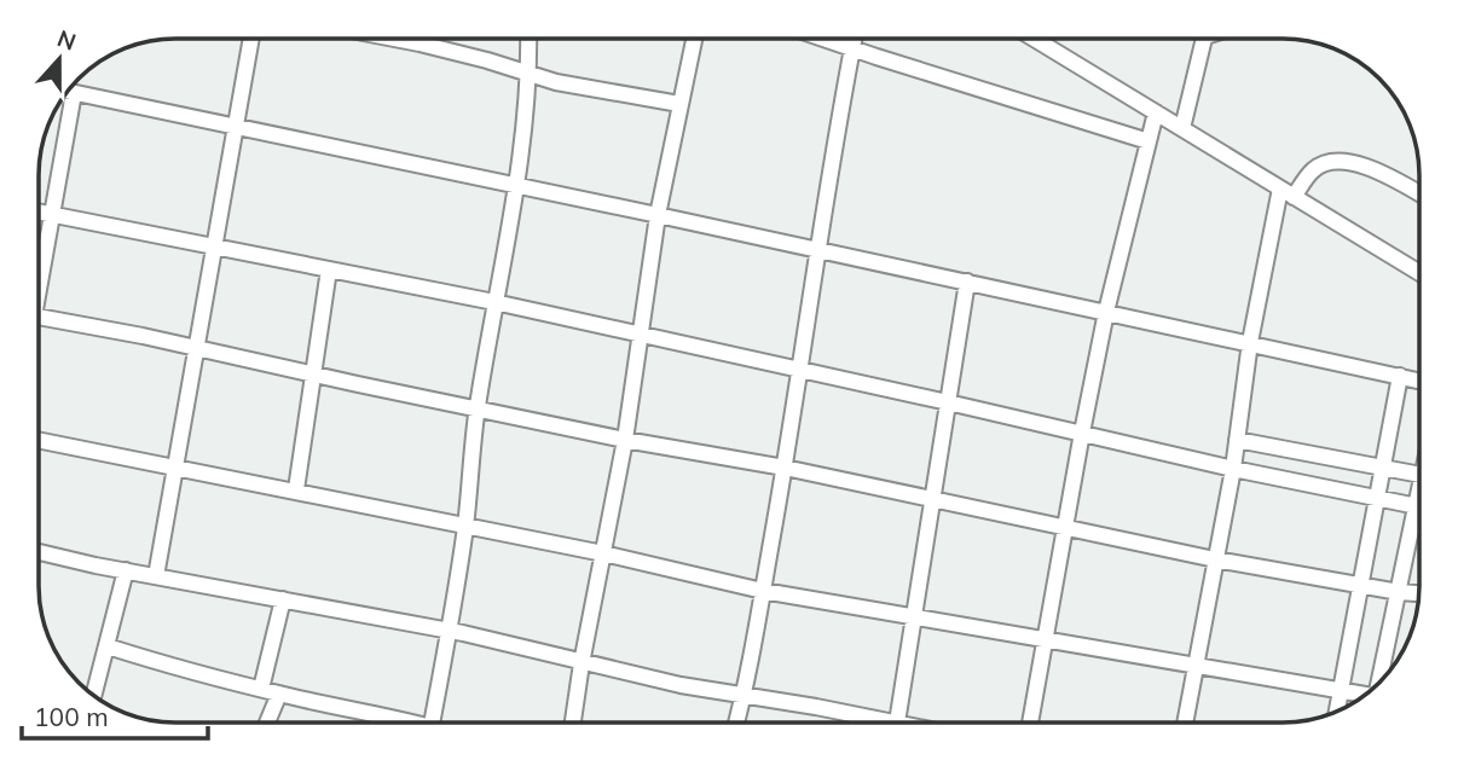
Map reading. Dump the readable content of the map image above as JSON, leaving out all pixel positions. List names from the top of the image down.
{
  "scale_bar": "100 m",
  "north": "top"
}
